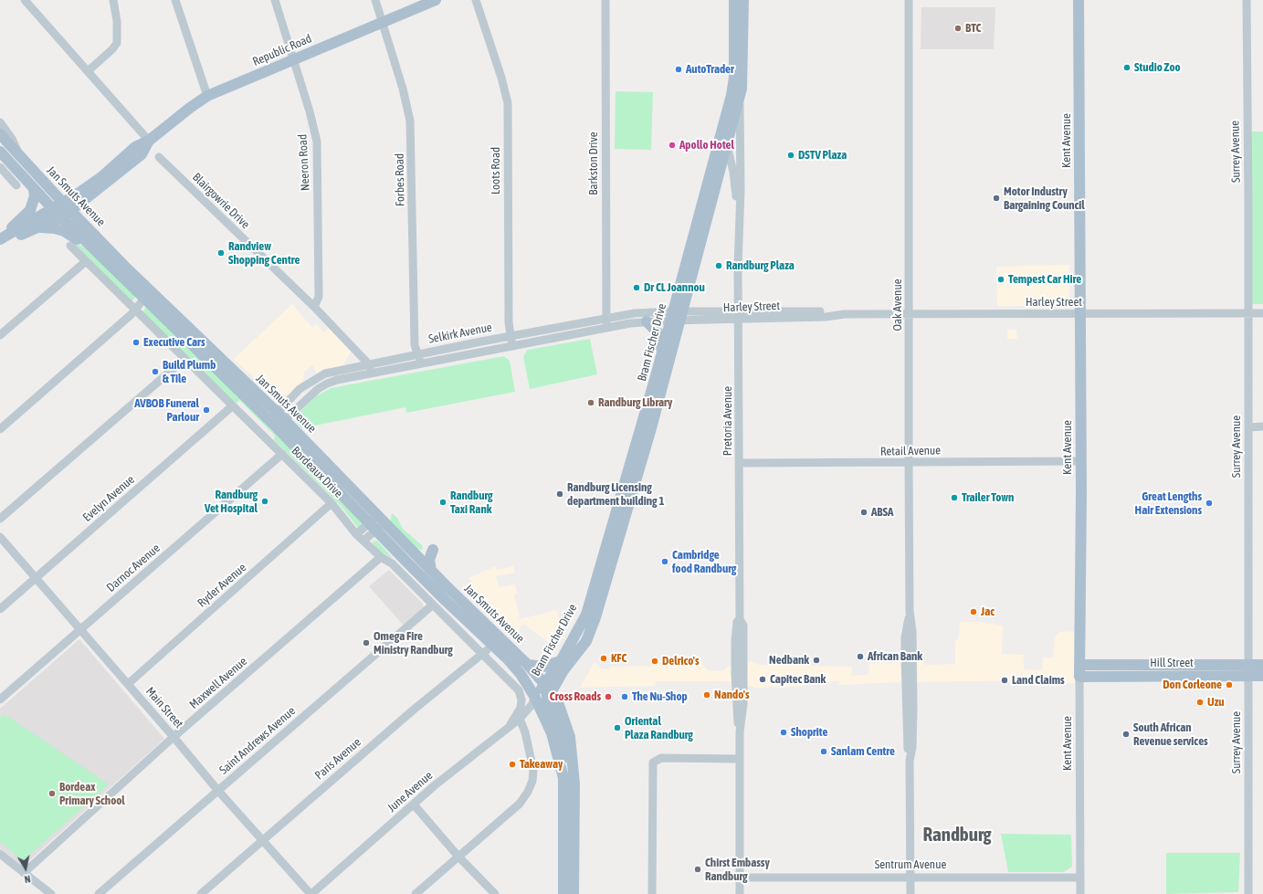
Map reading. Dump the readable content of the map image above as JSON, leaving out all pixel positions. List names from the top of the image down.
{
  "streets": {
    "main road": [
      "Republic Road",
      "Kent Avenue",
      "Jan Smuts Avenue",
      "Bram Fischer Drive",
      "Hill Street"
    ],
    "street": [
      "Surrey Avenue",
      "Neeron Road",
      "Barkston Drive",
      "Loots Road",
      "Forbes Road",
      "Blairgowrie Drive",
      "Harley Street",
      "Oak Avenue",
      "Selkirk Avenue",
      "Pretoria Avenue",
      "Retail Avenue",
      "Bordeaux Drive",
      "Evelyn Avenue",
      "Darnoc Avenue",
      "Ryder Avenue",
      "Maxwell Avenue",
      "Main Street",
      "Saint Andrews Avenue",
      "Paris Avenue",
      "June Avenue",
      "Sentrum Avenue"
    ]
  },
  "crossings": [
    ["Republic Road", "Neeron Road"],
    ["Republic Road", "Forbes Road"],
    ["Republic Road", "Jan Smuts Avenue"],
    ["Kent Avenue", "Harley Street"],
    ["Kent Avenue", "Retail Avenue"],
    ["Kent Avenue", "Hill Street"],
    ["Kent Avenue", "Sentrum Avenue"],
    ["Surrey Avenue", "Harley Street"],
    ["Surrey Avenue", "Hill Street"],
    ["Neeron Road", "Blairgowrie Drive"],
    ["Barkston Drive", "Selkirk Avenue"],
    ["Loots Road", "Selkirk Avenue"],
    ["Forbes Road", "Selkirk Avenue"],
    ["Jan Smuts Avenue", "Selkirk Avenue"],
    ["Jan Smuts Avenue", "Bram Fischer Drive"],
    ["Jan Smuts Avenue", "Paris Avenue"],
    ["Jan Smuts Avenue", "June Avenue"],
    ["Blairgowrie Drive", "Selkirk Avenue"],
    ["Harley Street", "Oak Avenue"],
    ["Harley Street", "Selkirk Avenue"],
    ["Harley Street", "Bram Fischer Drive"],
    ["Harley Street", "Pretoria Avenue"],
    ["Oak Avenue", "Retail Avenue"],
    ["Oak Avenue", "Sentrum Avenue"],
    ["Selkirk Avenue", "Bram Fischer Drive"],
    ["Bram Fischer Drive", "Pretoria Avenue"],
    ["Bram Fischer Drive", "June Avenue"],
    ["Pretoria Avenue", "Retail Avenue"],
    ["Pretoria Avenue", "Sentrum Avenue"],
    ["Bordeaux Drive", "Evelyn Avenue"],
    ["Bordeaux Drive", "Darnoc Avenue"],
    ["Bordeaux Drive", "Ryder Avenue"],
    ["Bordeaux Drive", "Maxwell Avenue"],
    ["Bordeaux Drive", "Saint Andrews Avenue"],
    ["Bordeaux Drive", "Paris Avenue"],
    ["Bordeaux Drive", "June Avenue"],
    ["Evelyn Avenue", "Main Street"],
    ["Darnoc Avenue", "Main Street"],
    ["Ryder Avenue", "Main Street"],
    ["Maxwell Avenue", "Main Street"],
    ["Main Street", "Saint Andrews Avenue"],
    ["Main Street", "Paris Avenue"],
    ["Main Street", "June Avenue"]
  ],
  "districts": ["Randburg"],
  "places": [
    "BTC",
    "Studio Zoo",
    "AutoTrader",
    "Apollo Hotel",
    "DSTV Plaza",
    "Motor Industry Bargaining Council",
    "Randview Shopping Centre",
    "Randburg Plaza",
    "Tempest Car Hire",
    "Dr CL Joannou",
    "Executive Cars",
    "Build Plumb & Tile",
    "Randburg Library",
    "AVBOB Funeral Parlour",
    "Randburg Licensing department building 1",
    "Trailer Town",
    "Randburg Vet Hospital",
    "Randburg Taxi Rank",
    "Great Lengths Hair Extensions",
    "ABSA",
    "Cambridge food Randburg",
    "Jac",
    "Omega Fire Ministry Randburg",
    "African Bank",
    "KFC",
    "Nedbank",
    "Delrico's",
    "Capitec Bank",
    "Land Claims",
    "Don Corleone",
    "Nando's",
    "Cross Roads",
    "The Nu-Shop",
    "Uzu",
    "Oriental Plaza Randburg",
    "Shoprite",
    "South African Revenue services",
    "Sanlam Centre",
    "Takeaway",
    "Bordeax Primary School",
    "Chirst Embassy Randburg"
  ],
  "north": "bottom"
}
